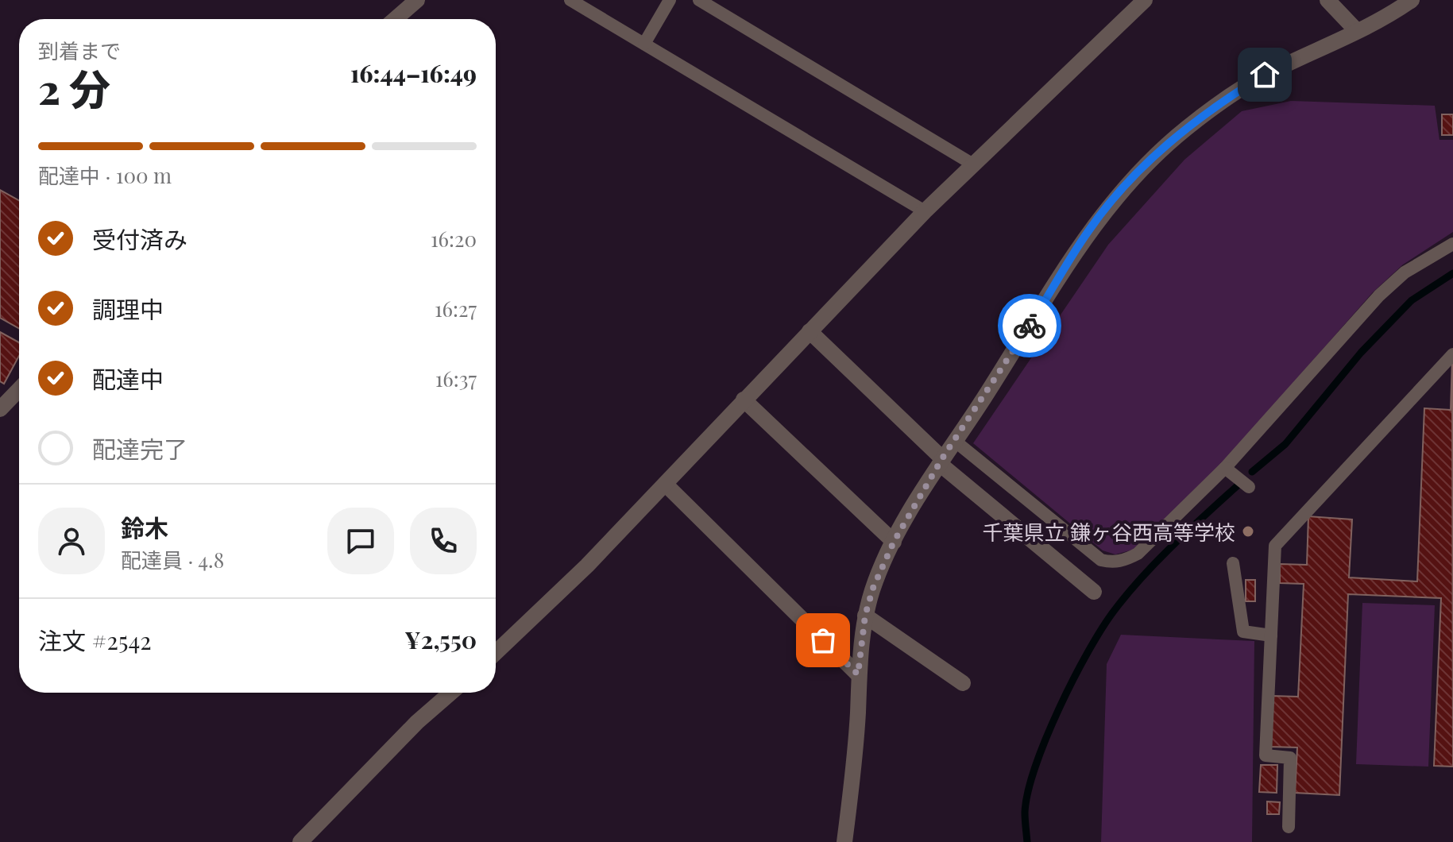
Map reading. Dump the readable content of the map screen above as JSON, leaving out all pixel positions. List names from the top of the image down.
{
  "places": ["千葉県立 鎌ヶ谷西高等学校"],
  "page": {
    "heading": ["2 分", "到着まで", "16:44–16:49"],
    "panel": [
      "鈴木",
      "配達員 · 4.8",
      "注文 #2542",
      "¥2,550"
    ],
    "bar": "配達中 · 100 m",
    "list": [
      ["受付済み", "16:20"],
      ["調理中", "16:27"],
      ["配達中", "16:37"],
      "配達完了"
    ]
  }
}
